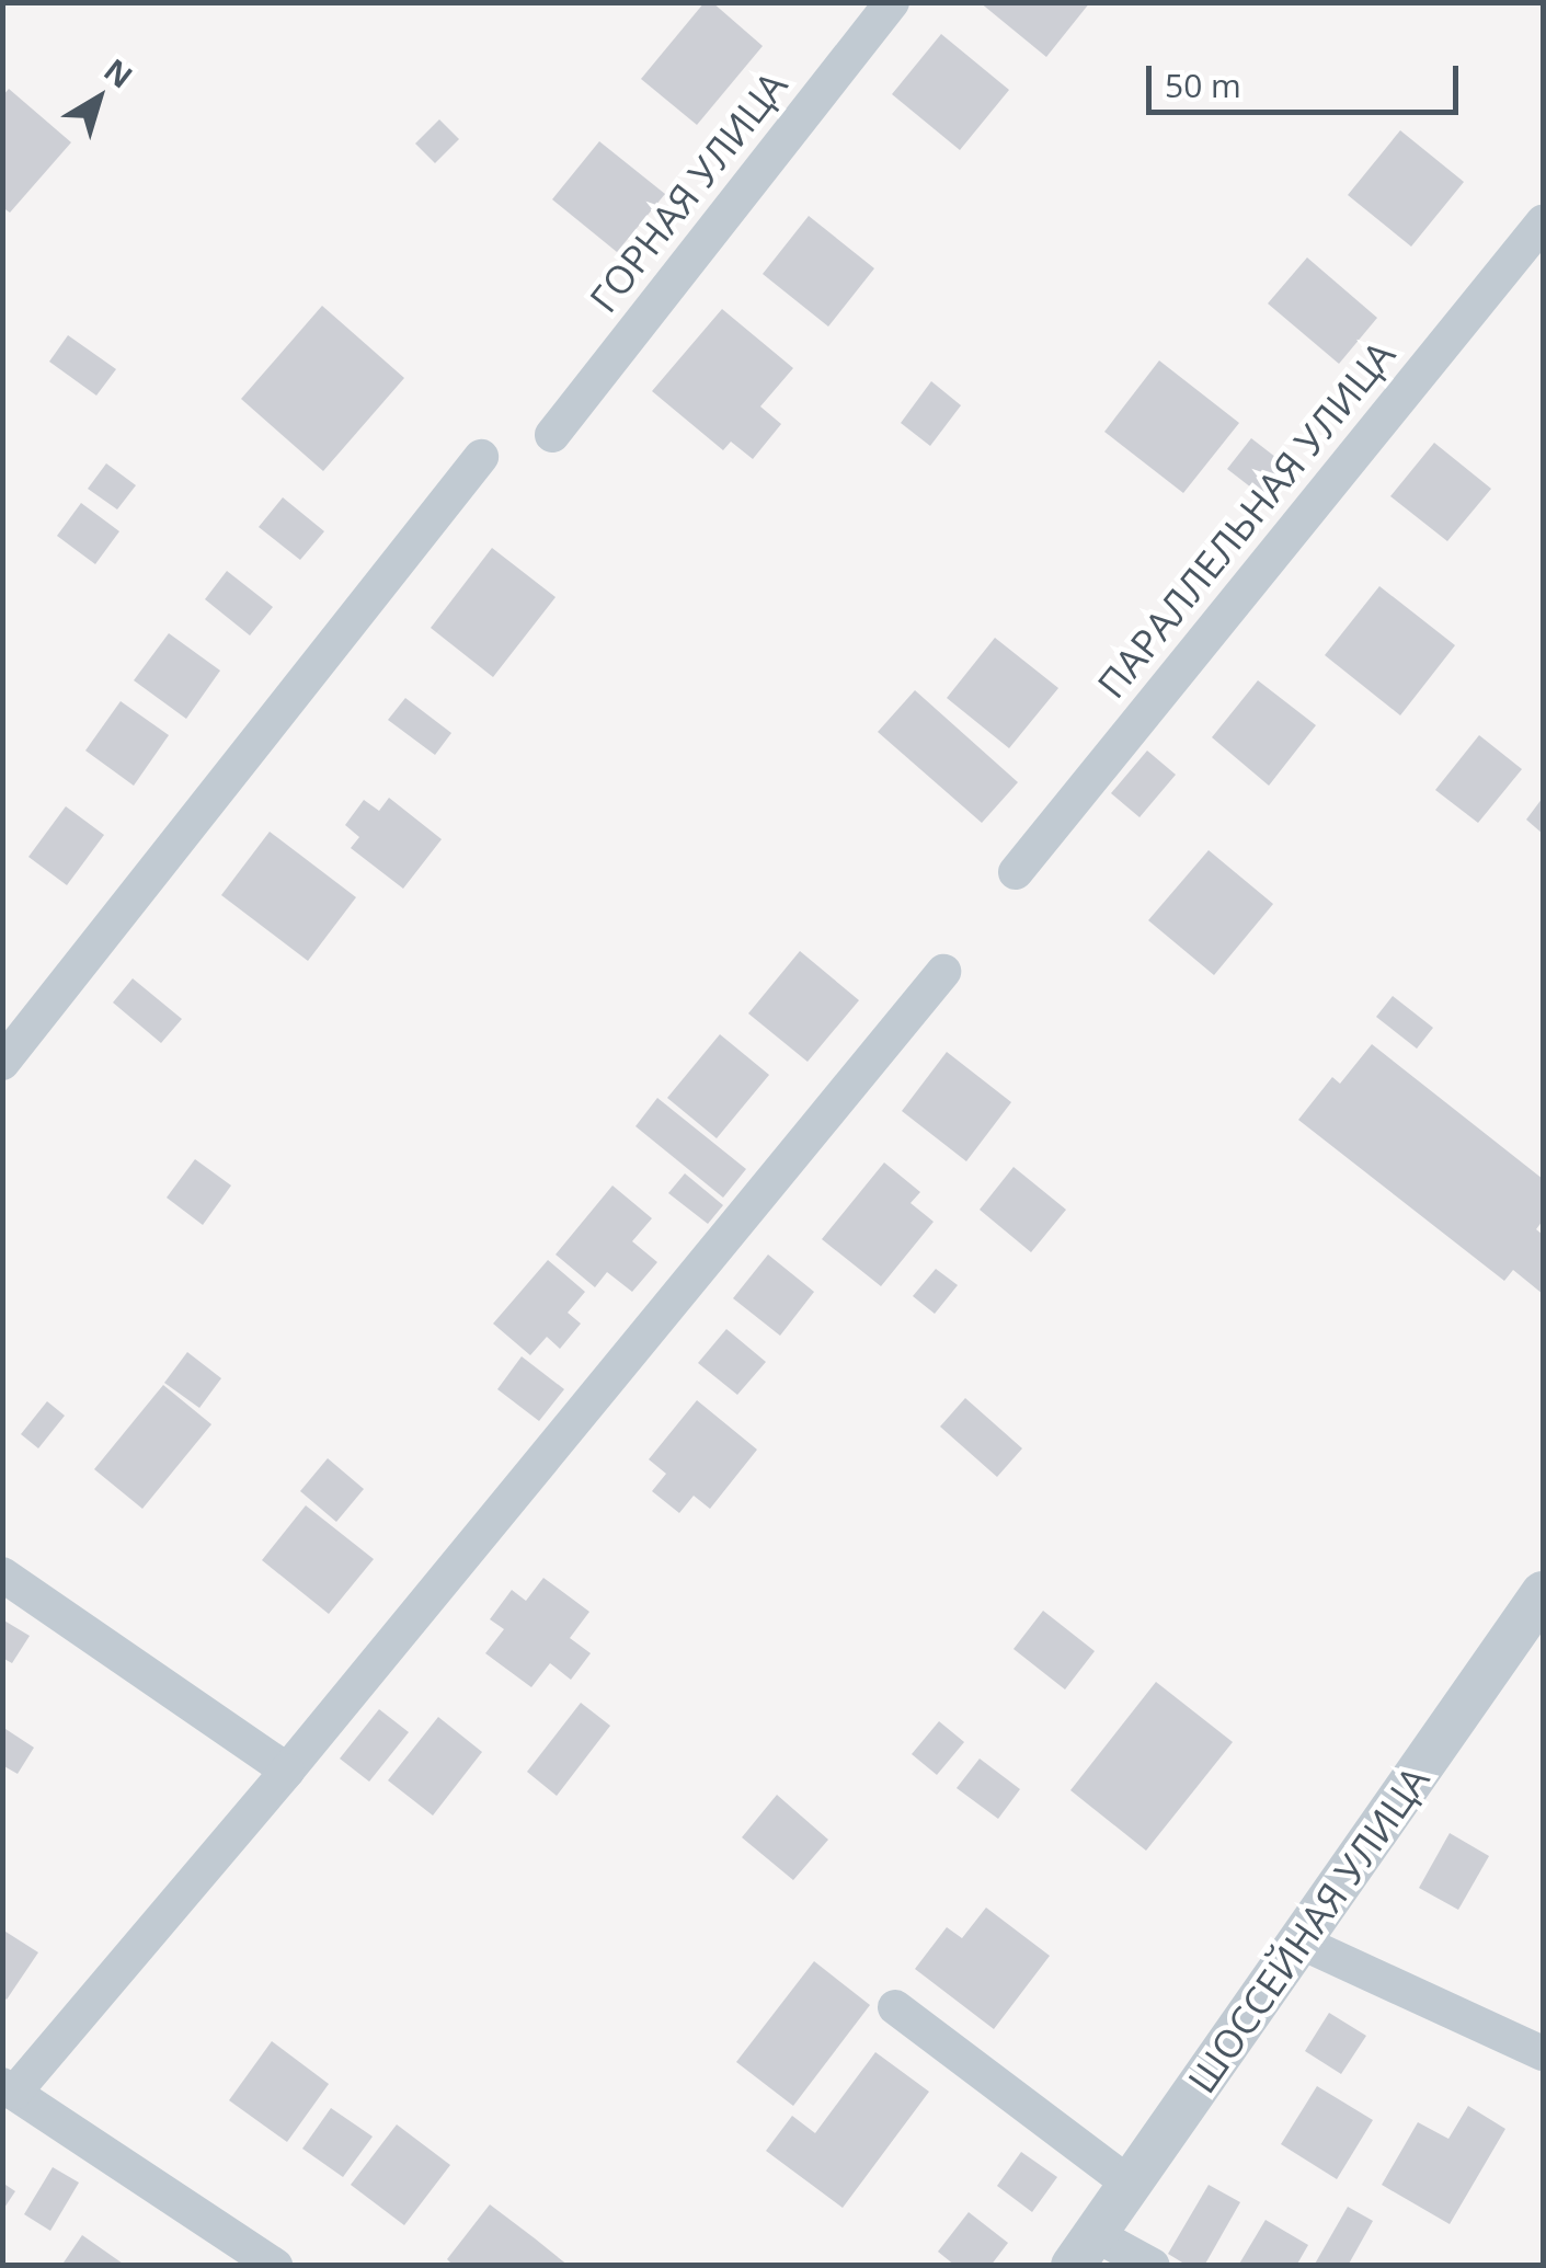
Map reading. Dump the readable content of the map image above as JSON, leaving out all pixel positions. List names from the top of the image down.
{
  "streets": {
    "street": ["ГОРНАЯ УЛИЦА", "ПАРАЛЛЕЛЬНАЯ УЛИЦА", "ШОССЕЙНАЯ УЛИЦА"]
  },
  "scale_bar": "50 m",
  "north": "top right"
}
